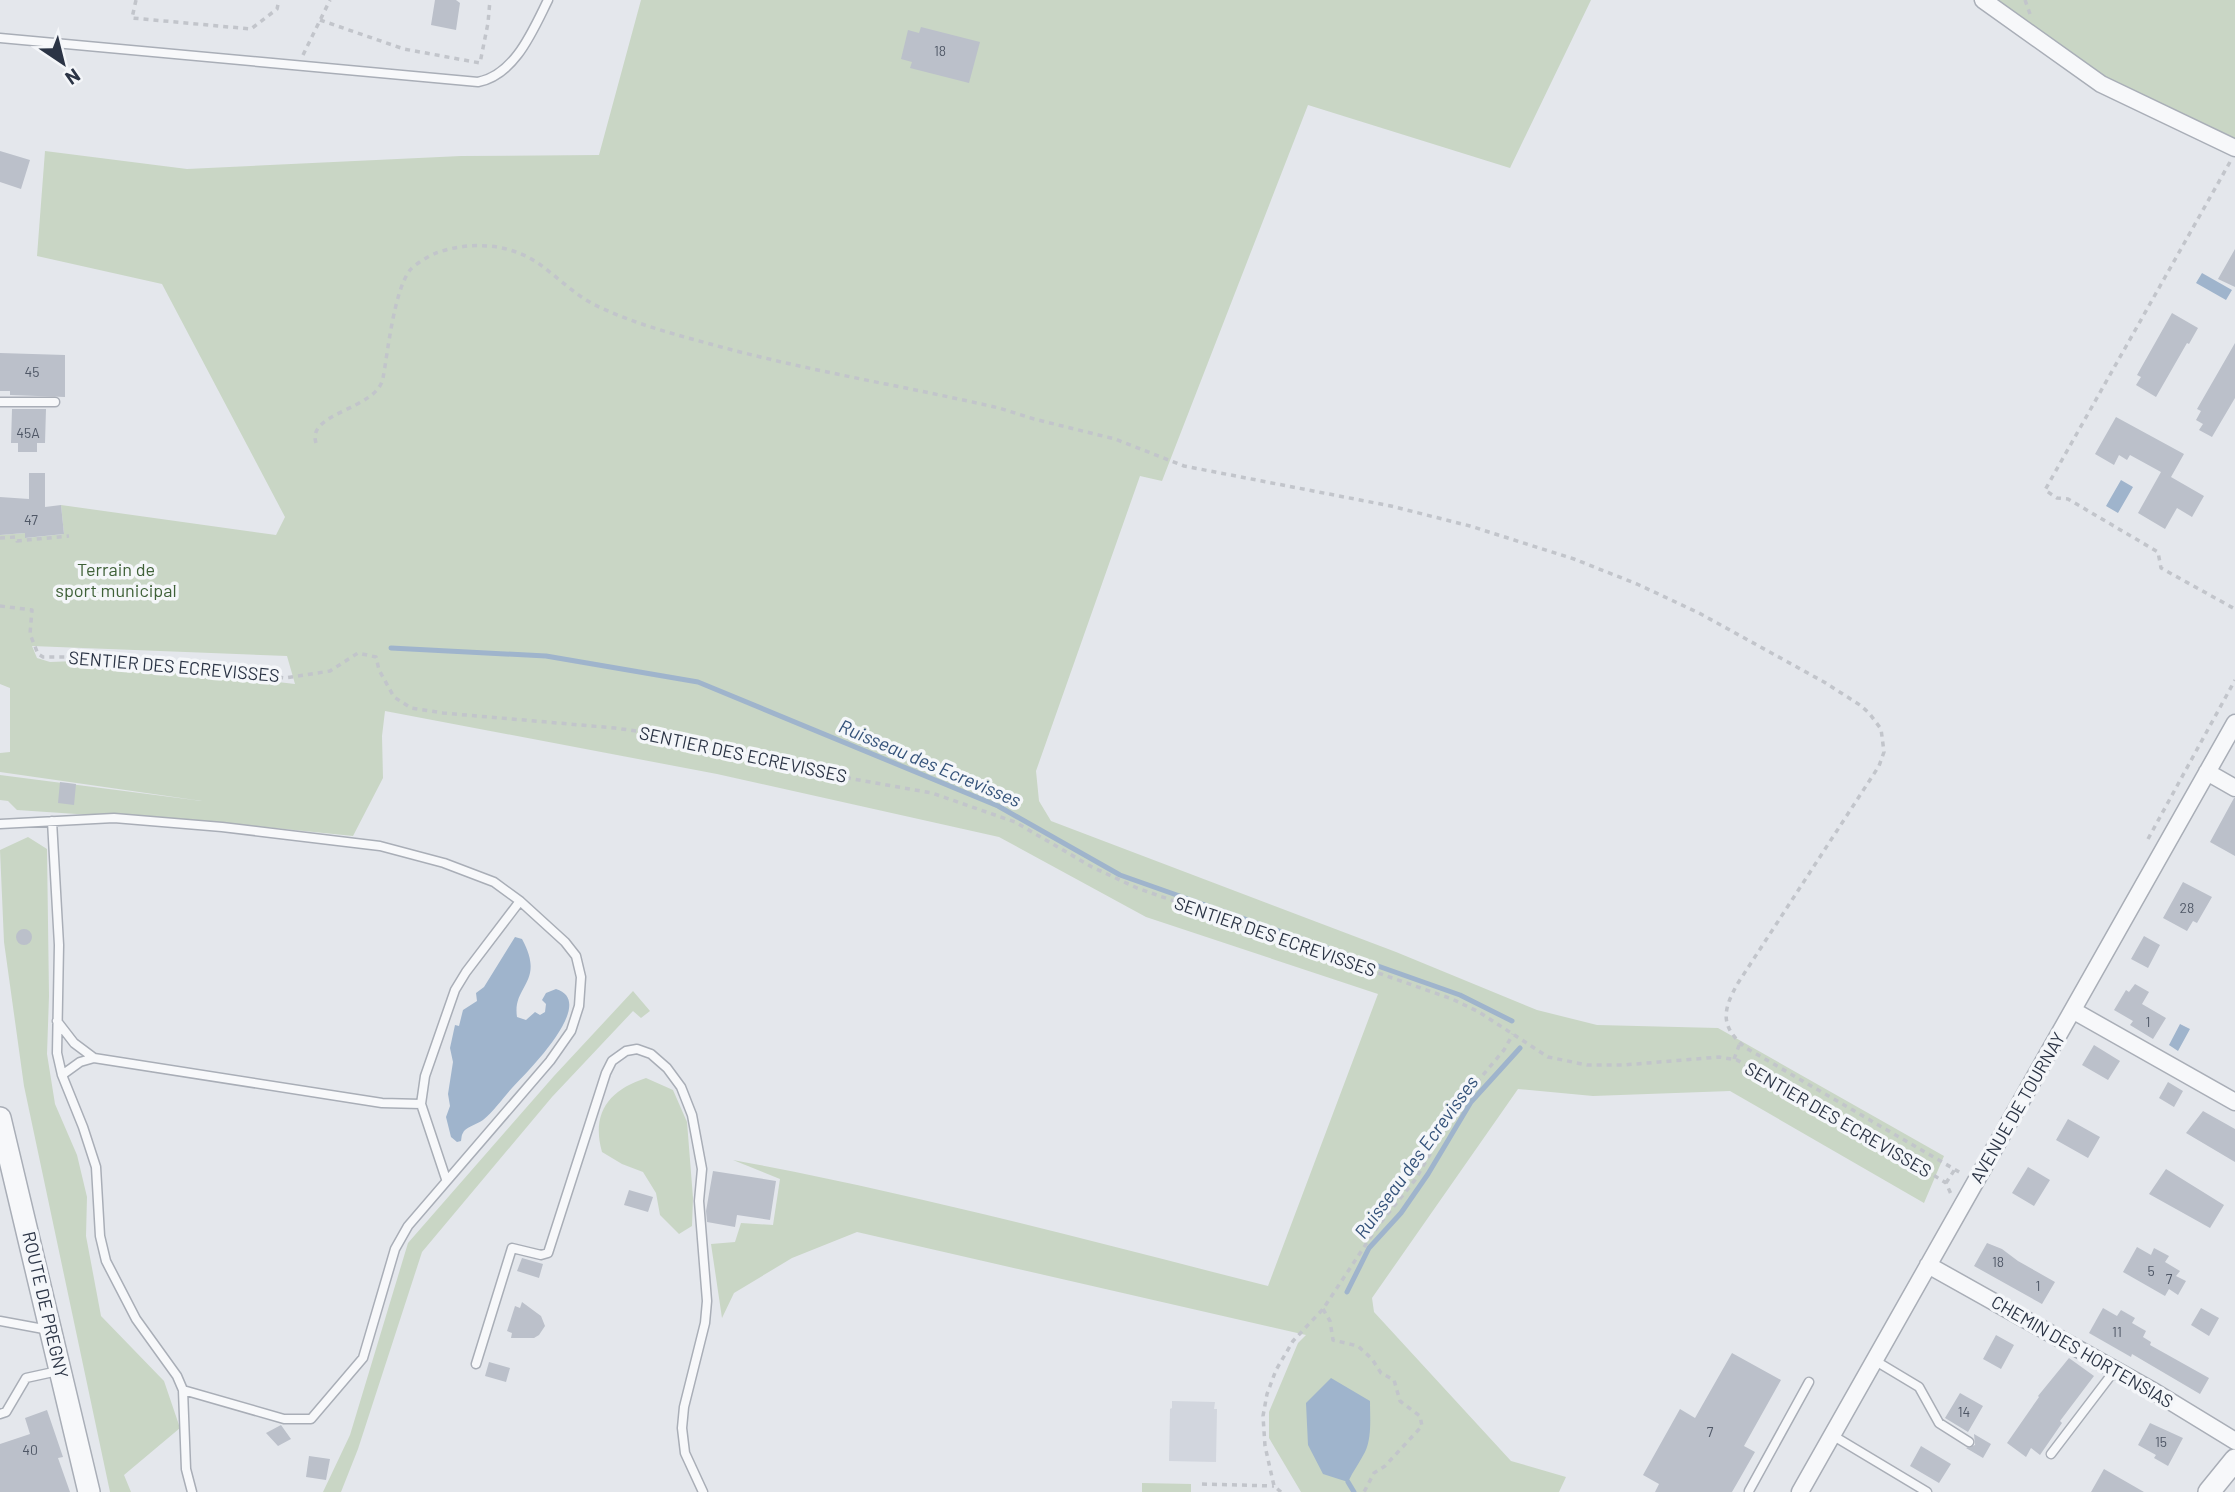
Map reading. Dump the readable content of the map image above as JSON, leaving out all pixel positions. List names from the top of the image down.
{
  "streets": {
    "street": ["AVENUE DE TOURNAY", "ROUTE DE PREGNY", "CHEMIN DES HORTENSIAS"],
    "path": ["SENTIER DES ECREVISSES"]
  },
  "crossings": [
    ["AVENUE DE TOURNAY", "CHEMIN DES HORTENSIAS"]
  ],
  "water": ["Ruisseau des Ecrevisses"],
  "parks": ["Terrain de sport municipal"],
  "house_numbers": [
    "18",
    "45",
    "45A",
    "47",
    "28",
    "1",
    "18",
    "5",
    "7",
    "1",
    "11",
    "14",
    "7",
    "15",
    "40"
  ],
  "north": "bottom right"
}
